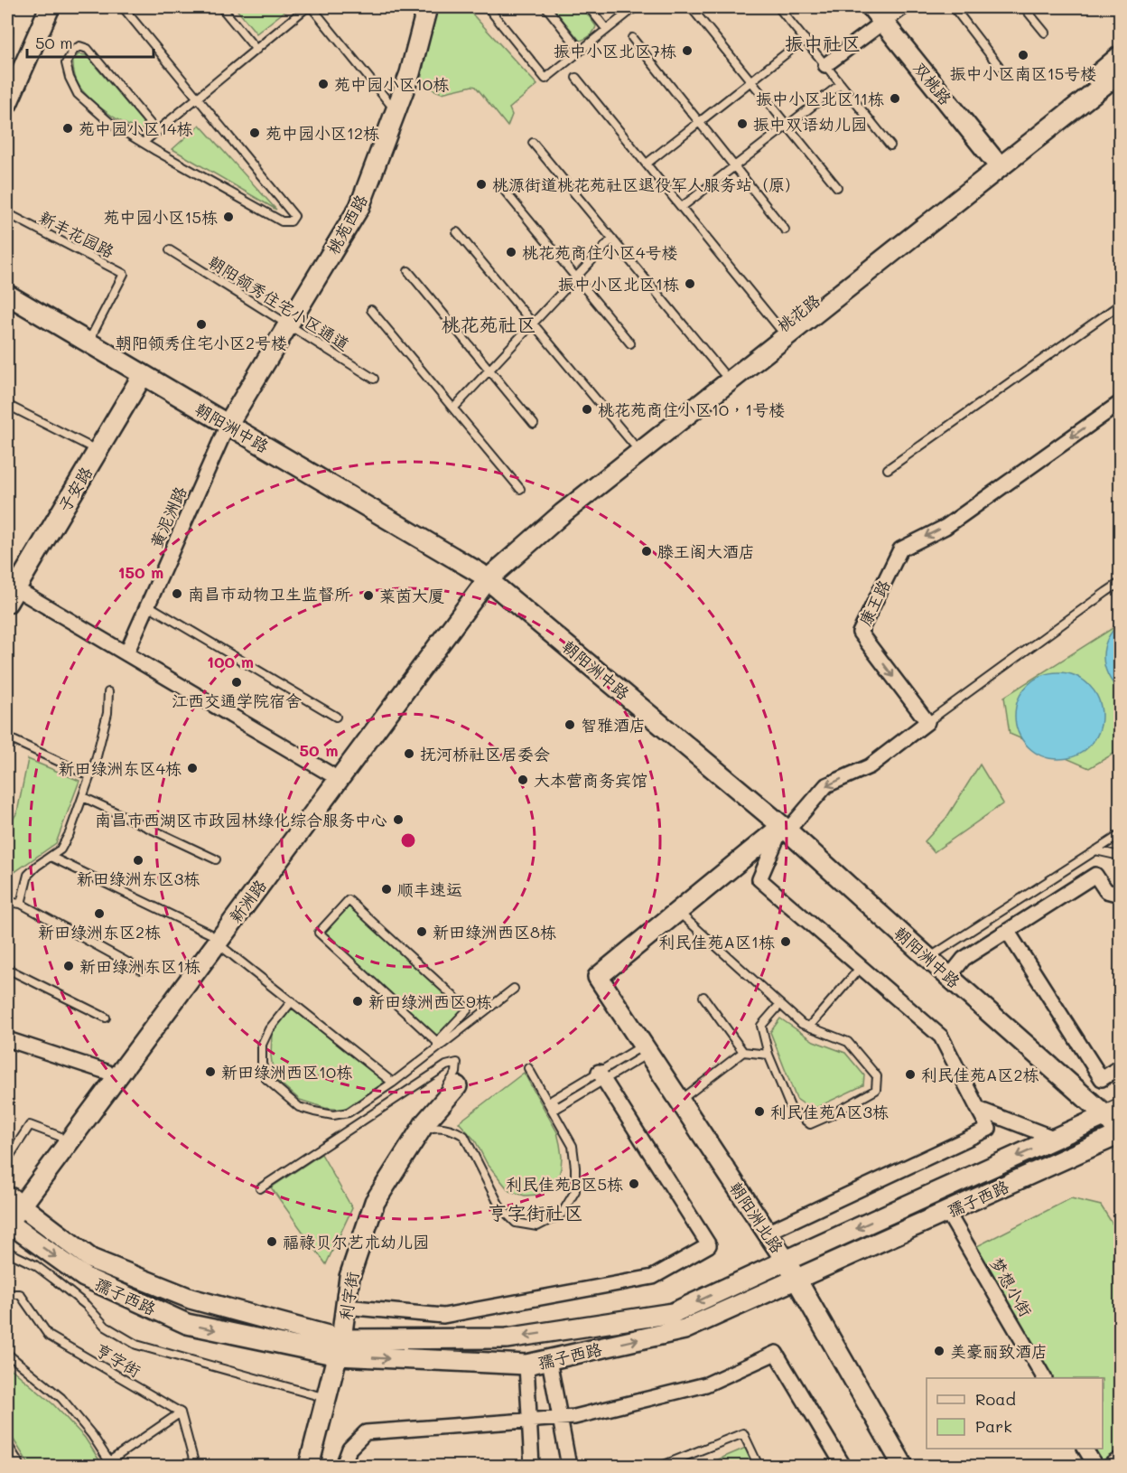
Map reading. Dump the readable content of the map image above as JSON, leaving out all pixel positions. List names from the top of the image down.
{
  "streets": {
    "main road": [
      "双桃路",
      "桃苑西路",
      "桃花路",
      "朝阳洲中路",
      "子安路",
      "新洲路",
      "孺子西路",
      "朝阳洲北路",
      "利字街"
    ],
    "street": ["黄泥洲路", "康王路", "梦想小街"],
    "lane": ["新丰花园路", "朝阳领秀住宅小区通道", "亨字街"]
  },
  "crossings": [
    ["双桃路", "桃花路"],
    ["桃苑西路", "朝阳领秀住宅小区通道"],
    ["桃苑西路", "朝阳洲中路"],
    ["桃苑西路", "黄泥洲路"],
    ["新丰花园路", "朝阳洲中路"],
    ["桃花路", "朝阳洲中路"],
    ["桃花路", "新洲路"],
    ["朝阳洲中路", "子安路"],
    ["朝阳洲中路", "黄泥洲路"],
    ["朝阳洲中路", "新洲路"],
    ["朝阳洲中路", "孺子西路"],
    ["新洲路", "孺子西路"],
    ["孺子西路", "朝阳洲北路"],
    ["孺子西路", "梦想小街"],
    ["孺子西路", "利字街"]
  ],
  "districts": ["振中社区", "桃花苑社区", "亨字街社区"],
  "places": [
    "振中小区北区7栋",
    "振中小区南区15号楼",
    "苑中园小区10栋",
    "振中小区北区11栋",
    "振中双语幼儿园",
    "苑中园小区14栋",
    "苑中园小区12栋",
    "桃源街道桃花苑社区退役军人服务站（原）",
    "苑中园小区15栋",
    "桃花苑商住小区4号楼",
    "振中小区北区1栋",
    "朝阳领秀住宅小区2号楼",
    "桃花苑商住小区10，1号楼",
    "滕王阁大酒店",
    "南昌市动物卫生监督所",
    "莱茵大厦",
    "江西交通学院宿舍",
    "智雅酒店",
    "抚河桥社区居委会",
    "新田绿洲东区4栋",
    "大本营商务宾馆",
    "南昌市西湖区市政园林绿化综合服务中心",
    "新田绿洲东区3栋",
    "顺丰速运",
    "新田绿洲东区2栋",
    "新田绿洲西区8栋",
    "利民佳苑A区1栋",
    "新田绿洲东区1栋",
    "新田绿洲西区9栋",
    "新田绿洲西区10栋",
    "利民佳苑A区2栋",
    "利民佳苑A区3栋",
    "利民佳苑B区5栋",
    "福禄贝尔艺术幼儿园",
    "美豪丽致酒店"
  ],
  "legend": ["Road", "Park"],
  "scale_bar": "50 m",
  "rings": ["150 m", "100 m", "50 m"]
}
